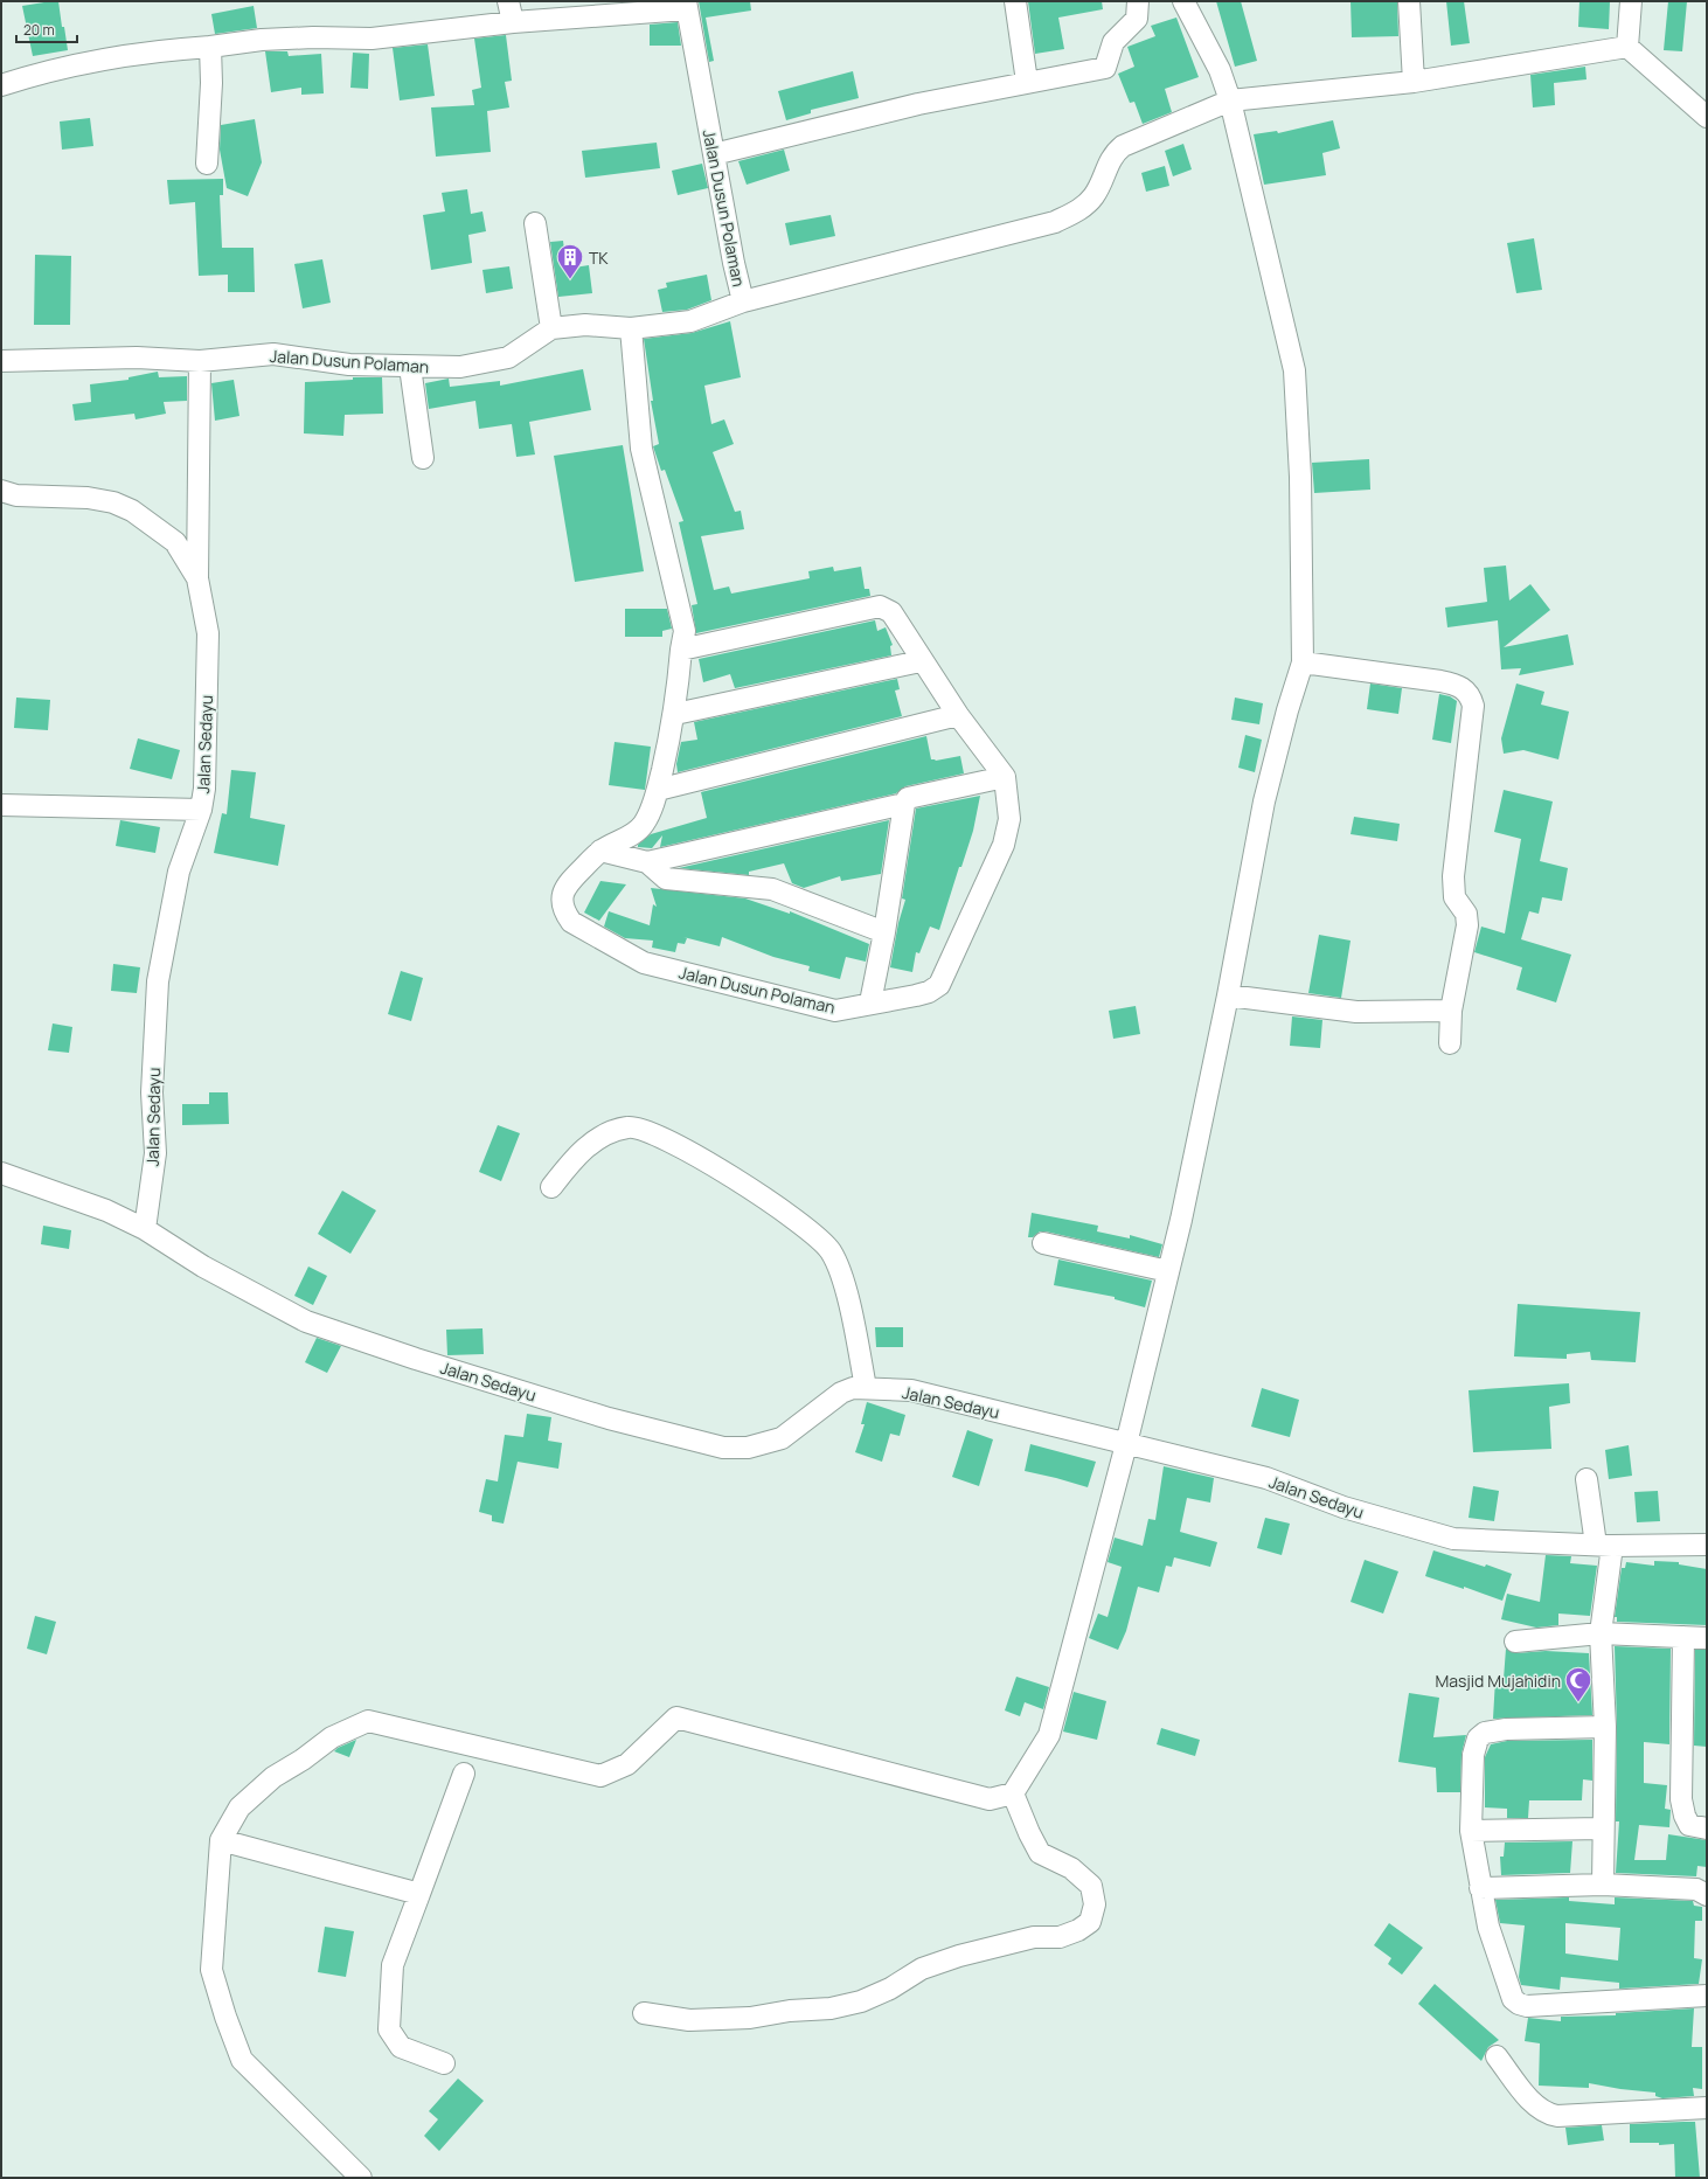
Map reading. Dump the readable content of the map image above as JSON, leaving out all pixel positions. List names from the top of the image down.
{
  "streets": {
    "street": ["Jalan Dusun Polaman", "Jalan Sedayu"]
  },
  "places": {
    "building": ["TK"],
    "mosque": ["Masjid Mujahidin"]
  },
  "scale_bar": "20 m"
}
